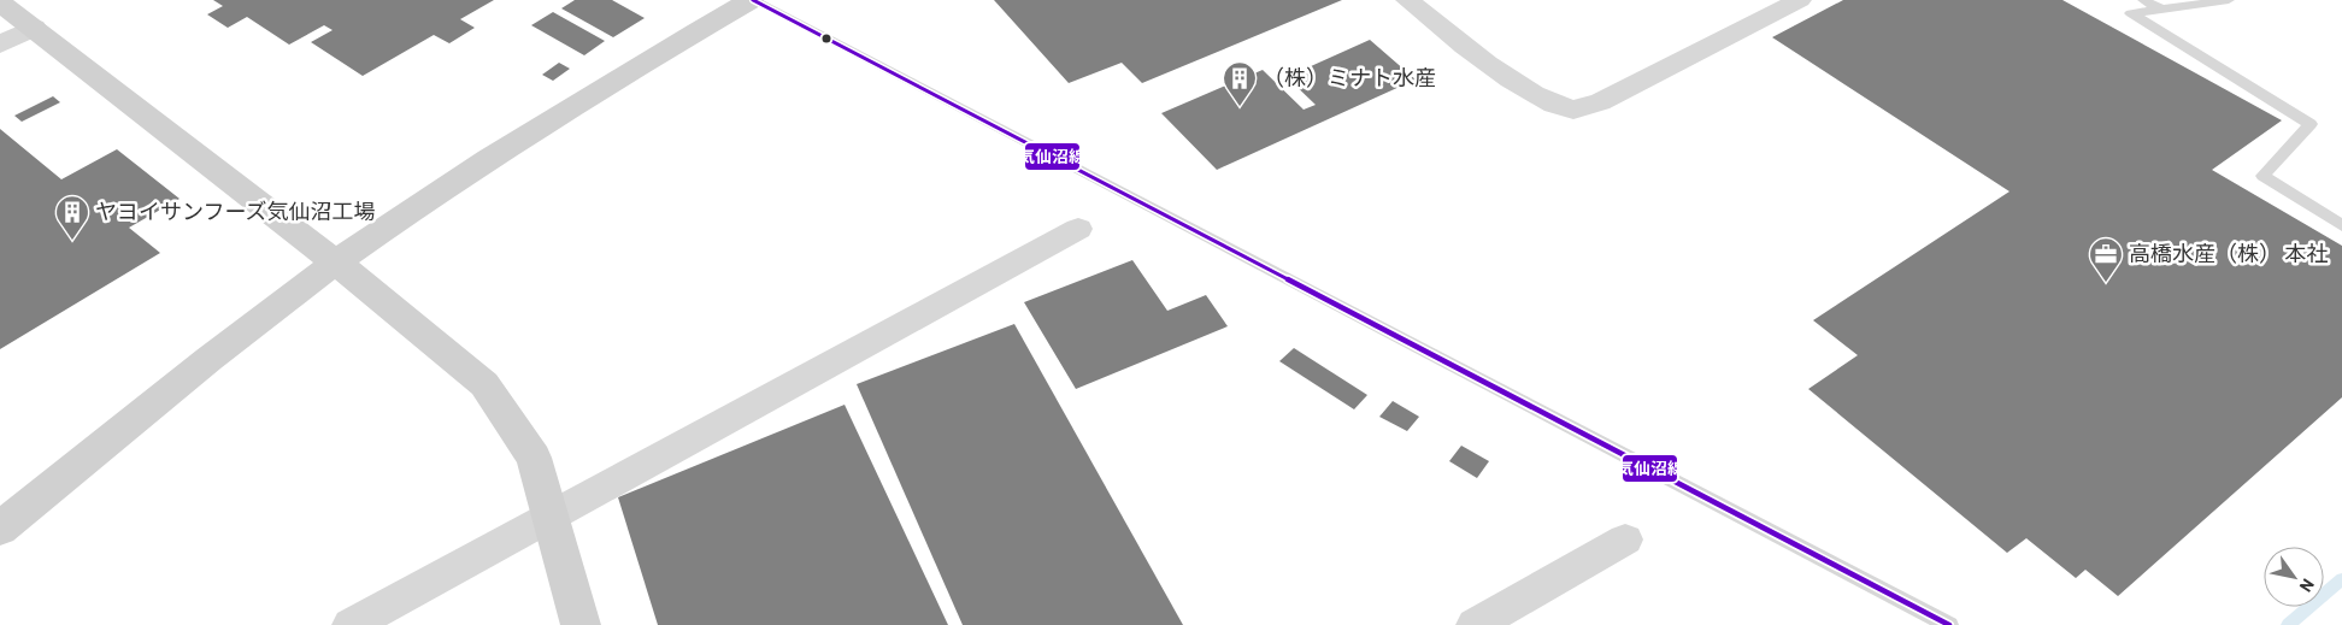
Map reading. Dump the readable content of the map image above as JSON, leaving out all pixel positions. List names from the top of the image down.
{
  "places": {
    "building": ["（株）ミナト水産", "ヤヨイサンフーズ気仙沼工場"],
    "office": ["高橋水産（株） 本社"]
  },
  "lines": ["transit line 気仙沼線"],
  "north": "bottom right"
}
